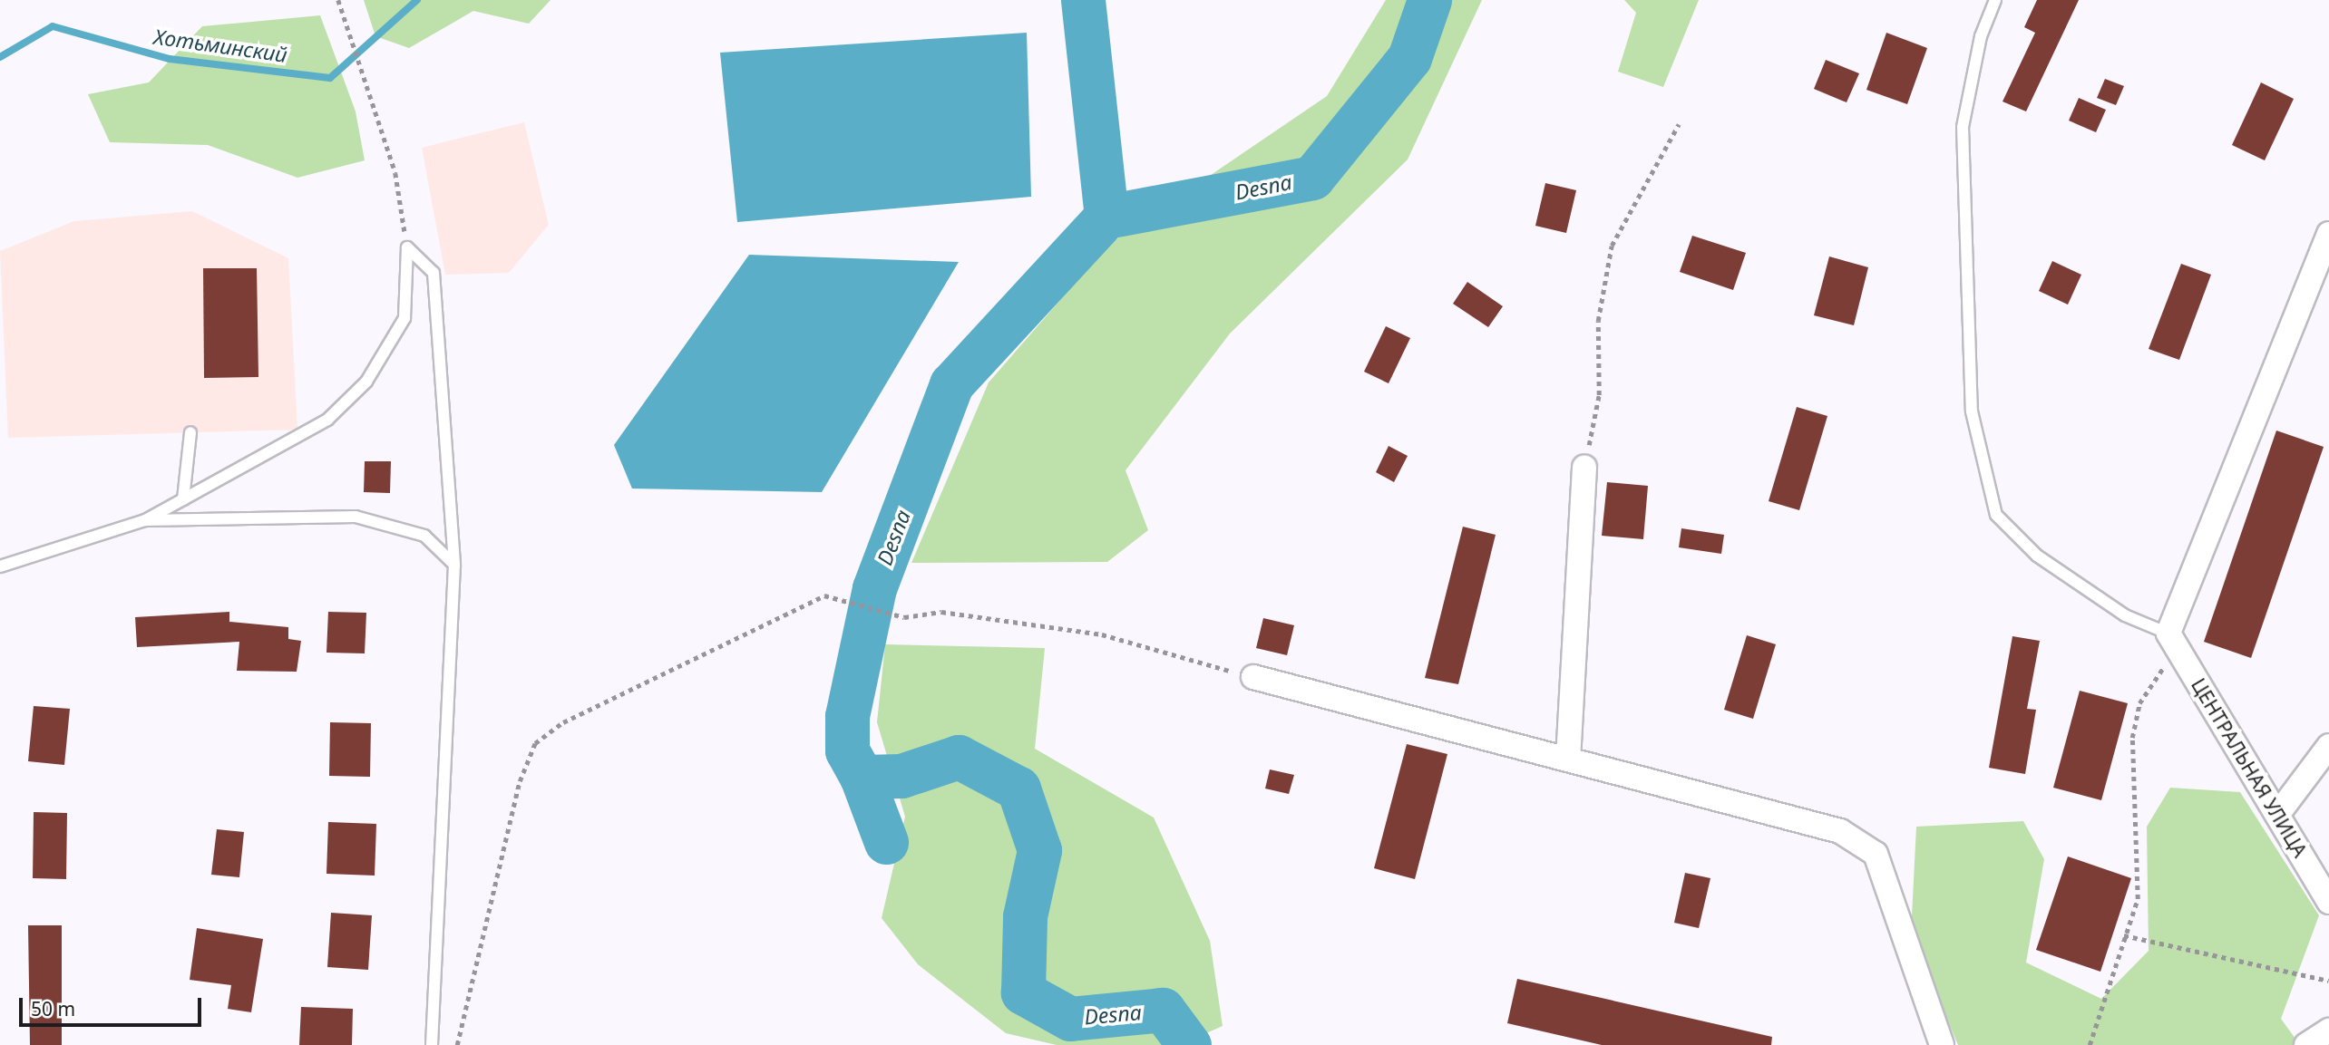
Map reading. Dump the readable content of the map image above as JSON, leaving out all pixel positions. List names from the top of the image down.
{
  "streets": {
    "street": ["ЦЕНТРАЛЬНАЯ УЛИЦА"]
  },
  "water": ["Хотьминский", "Desna"],
  "scale_bar": "50 m"
}
